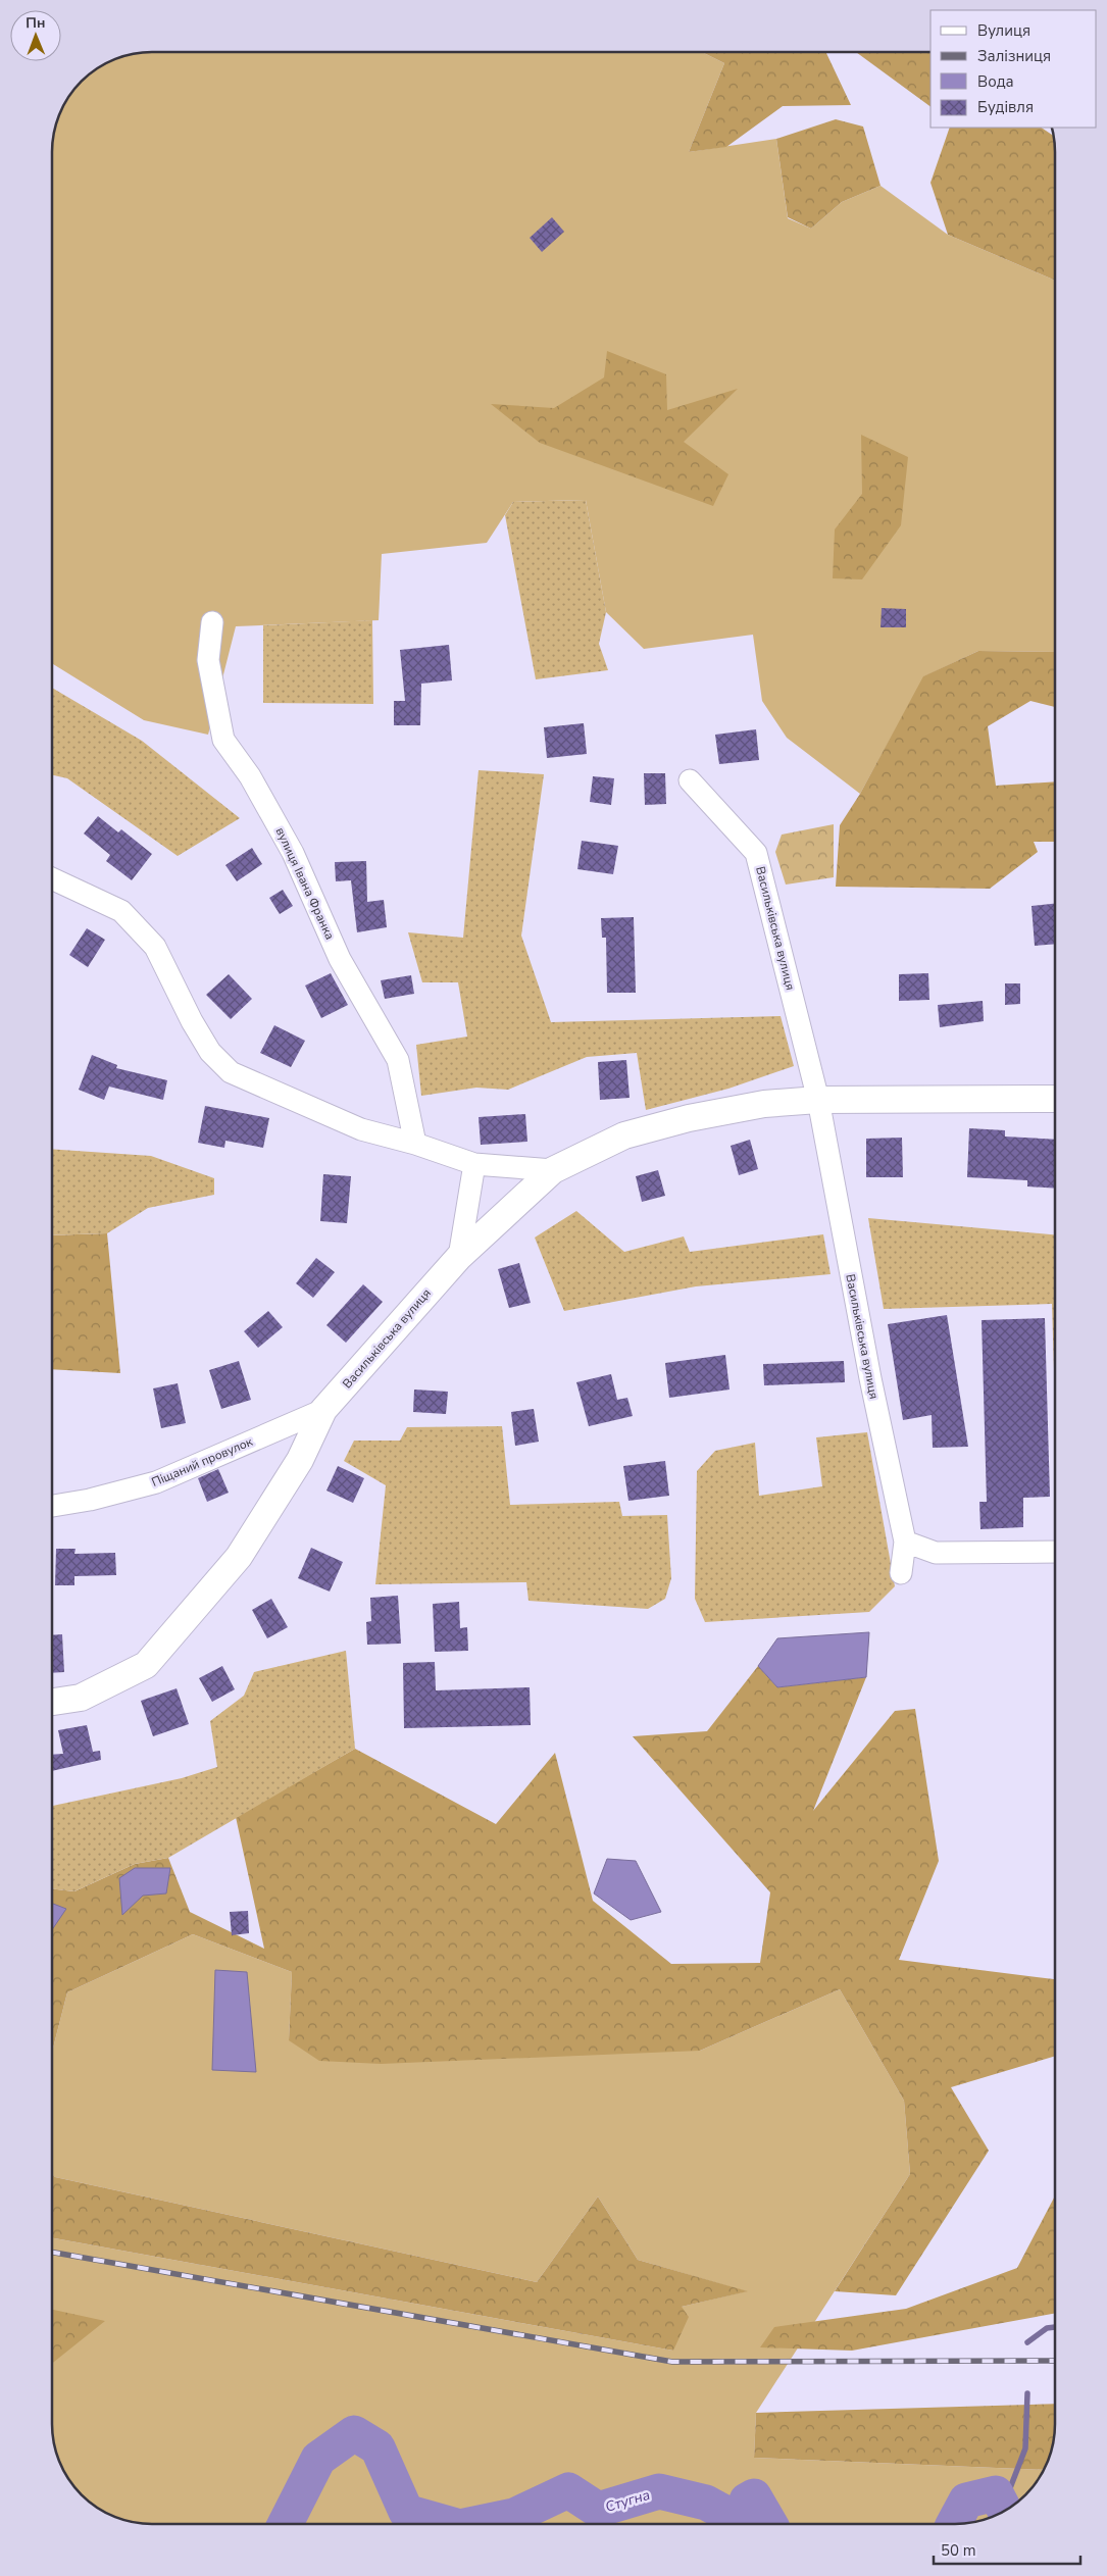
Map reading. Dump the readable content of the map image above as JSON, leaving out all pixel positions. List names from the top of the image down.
{
  "streets": {
    "street": ["вулиця Івана Франка", "Васильківська вулиця", "Піщаний провулок"]
  },
  "crossings": [
    ["Васильківська вулиця", "Піщаний провулок"]
  ],
  "water": ["Стугна"],
  "legend": [
    "Вулиця",
    "Залізниця",
    "Вода",
    "Будівля"
  ],
  "scale_bar": "50 m",
  "north": "top"
}
